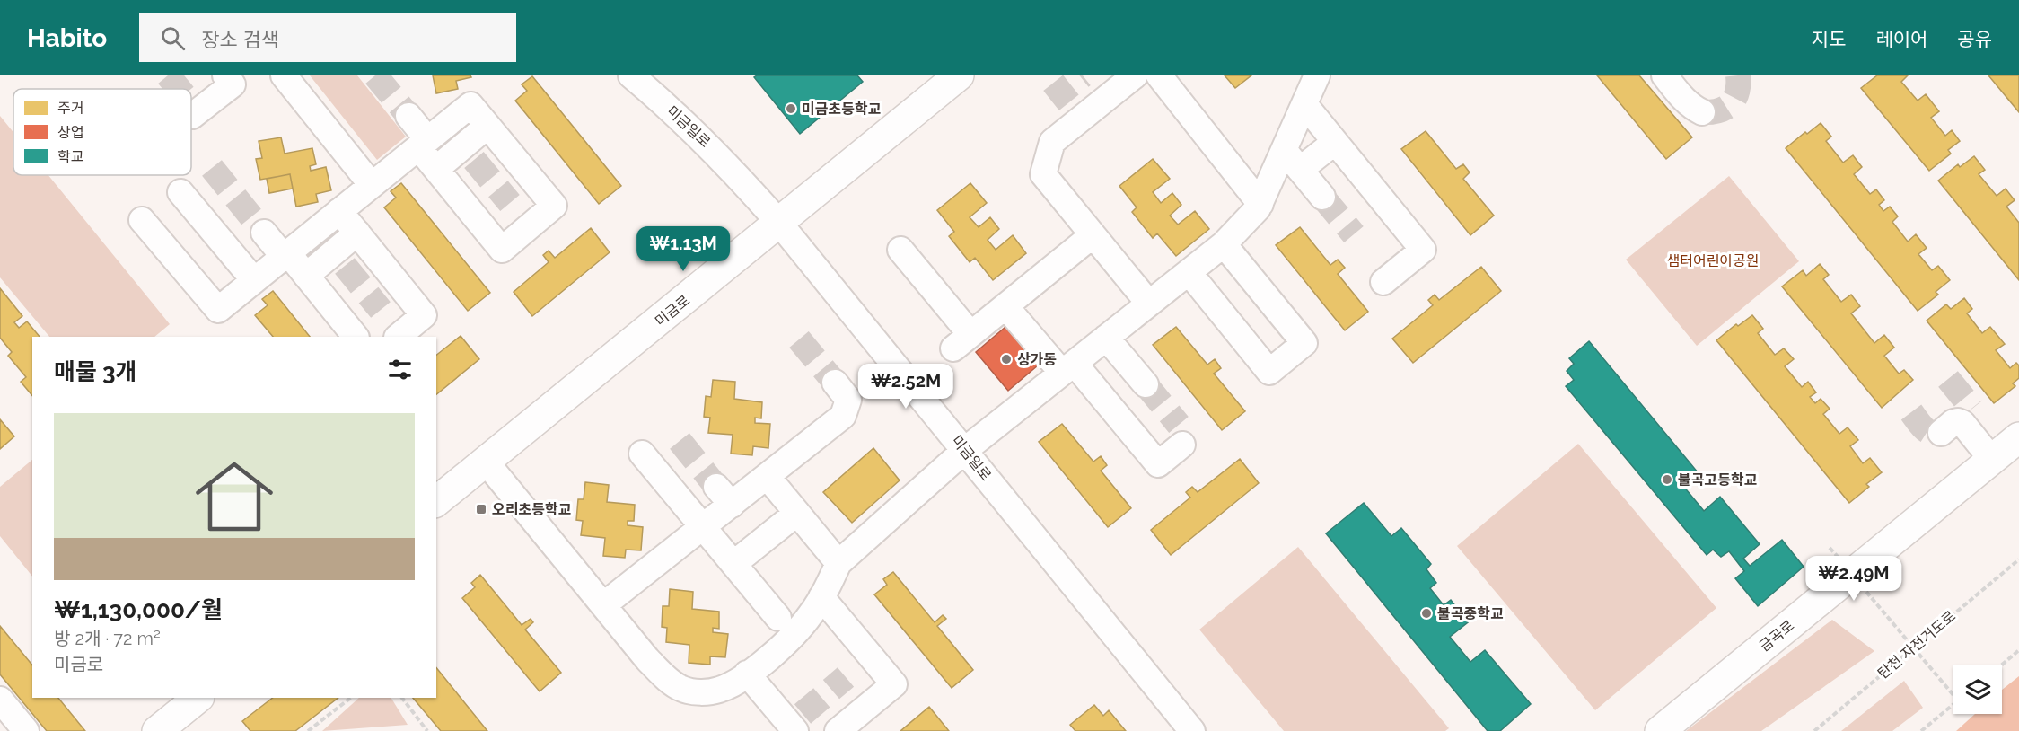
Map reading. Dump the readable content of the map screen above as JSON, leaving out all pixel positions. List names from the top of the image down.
{
  "streets": {
    "main road": ["미금로", "금곡로"],
    "street": ["미금일로"],
    "path": ["탄천 자전거도로"]
  },
  "crossings": [
    ["미금일로", "미금로"]
  ],
  "parks": ["샘터어린이공원"],
  "places": {
    "other": [
      "미금초등학교",
      "상가동",
      "불곡고등학교",
      "불곡중학교"
    ],
    "transit": ["오리초등학교"]
  },
  "legend": ["주거", "상업", "학교"],
  "page": {
    "header": "Habito",
    "search": "장소 검색",
    "nav": ["지도", "레이어", "공유"],
    "price": ["₩1.13M", "₩2.52M", "₩2.49M"],
    "heading": "매물 3개",
    "list": [
      {
        "name": "₩1,130,000/월",
        "note": "방 2개 · 72 m² · 미금로"
      }
    ]
  }
}
